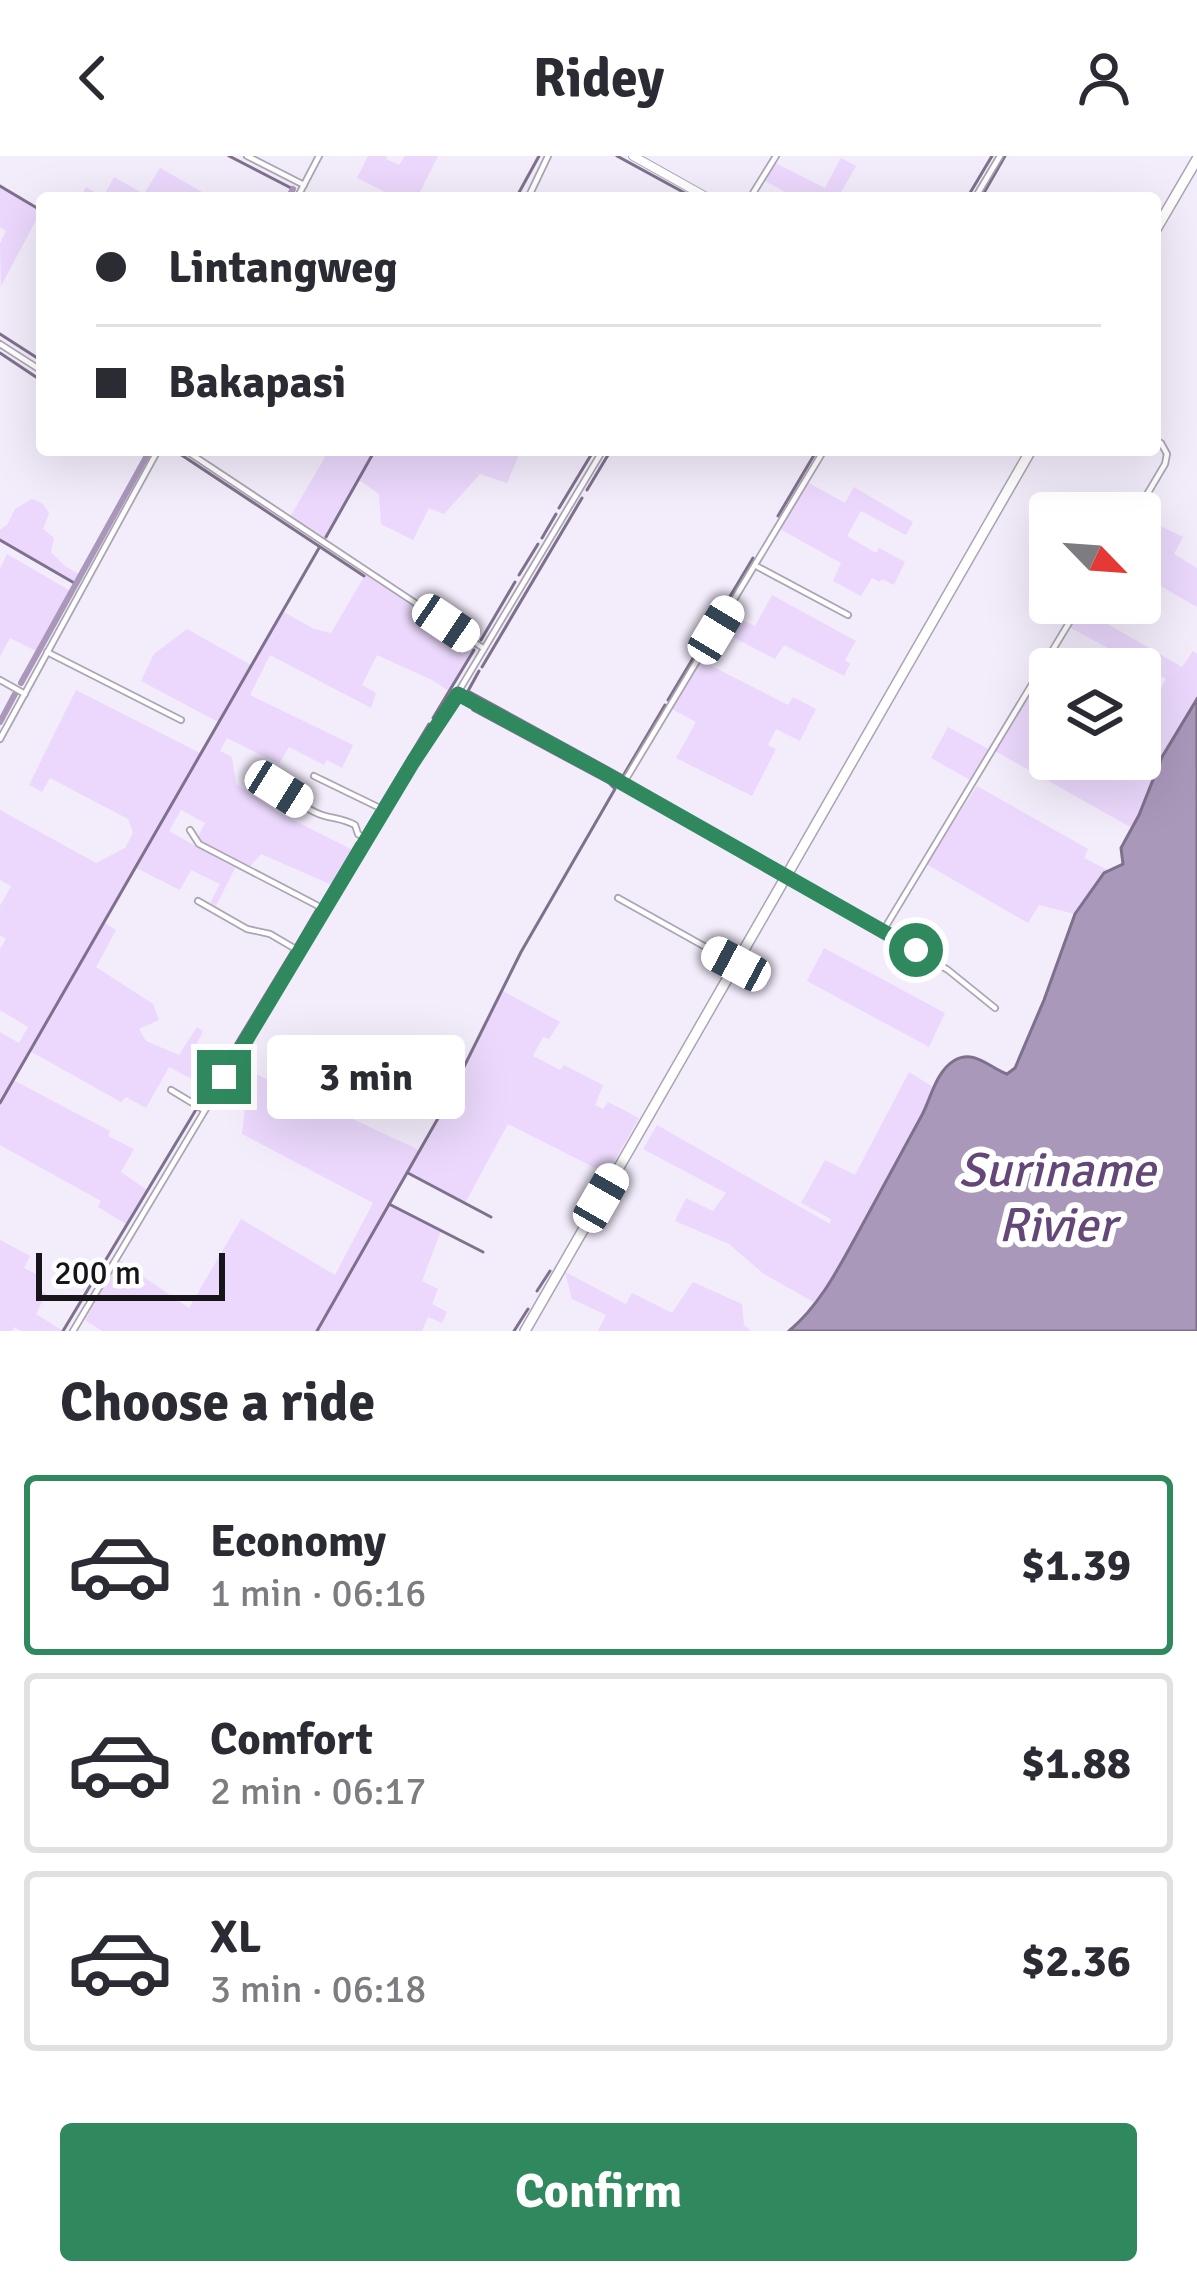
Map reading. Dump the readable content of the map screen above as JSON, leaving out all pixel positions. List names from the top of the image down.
{
  "water": ["Suriname Rivier"],
  "scale_bar": "200 m",
  "north": "bottom right",
  "page": {
    "header": "Ridey",
    "banner": ["Lintangweg", "Bakapasi"],
    "bubble": "3 min",
    "scale": "200 m",
    "heading": "Choose a ride",
    "list": [
      {
        "name": "Economy",
        "note": "1 min · 06:16",
        "value": "$1.39"
      },
      {
        "name": "Comfort",
        "note": "2 min · 06:17",
        "value": "$1.88"
      },
      {
        "name": "XL",
        "note": "3 min · 06:18",
        "value": "$2.36"
      }
    ],
    "buttons": "Confirm"
  }
}
